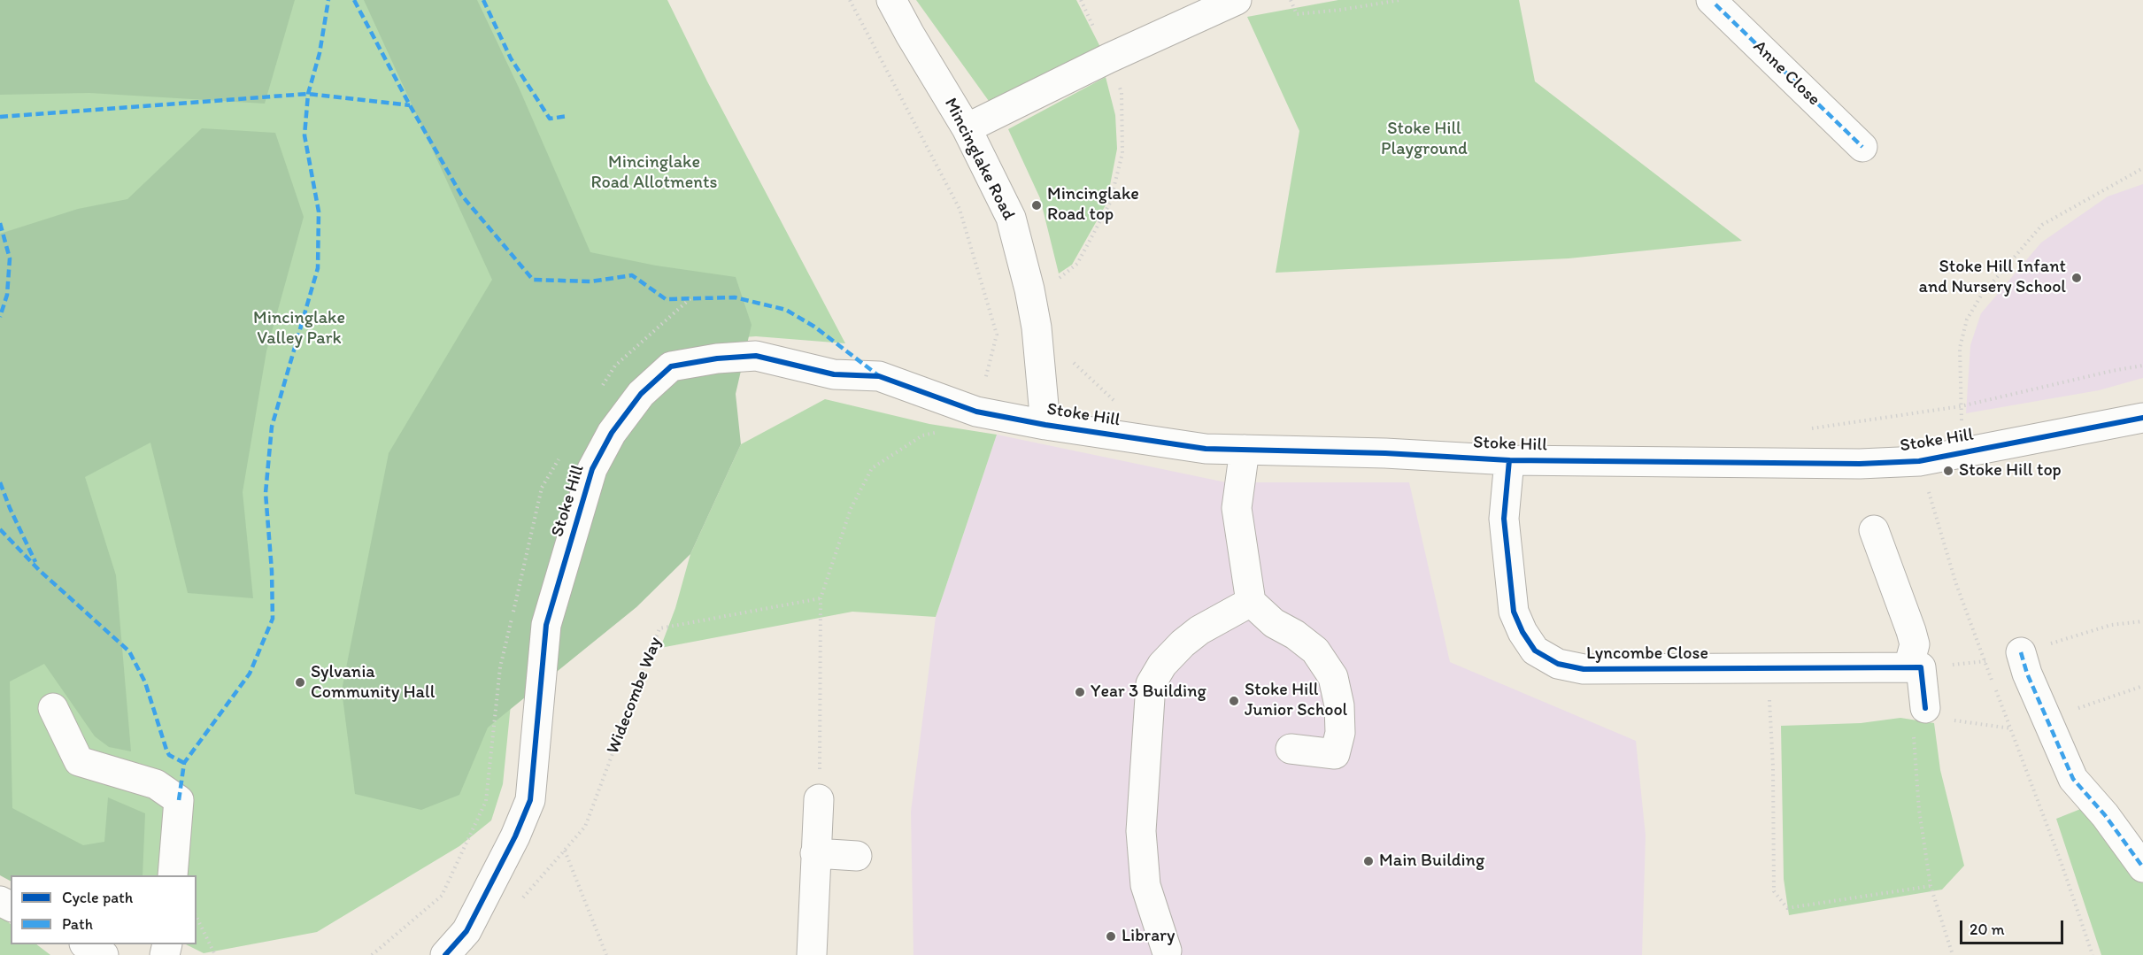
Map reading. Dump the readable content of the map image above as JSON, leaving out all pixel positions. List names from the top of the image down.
{
  "streets": {
    "street": [
      "Anne Close",
      "Mincinglake Road",
      "Stoke Hill",
      "Lyncombe Close"
    ],
    "path": ["Widecombe Way"]
  },
  "crossings": [
    ["Mincinglake Road", "Stoke Hill"],
    ["Stoke Hill", "Lyncombe Close"]
  ],
  "parks": ["Stoke Hill Playground", "Mincinglake Road Allotments", "Mincinglake Valley Park"],
  "places": [
    "Mincinglake Road top",
    "Stoke Hill Infant and Nursery School",
    "Stoke Hill top",
    "Sylvania Community Hall",
    "Year 3 Building",
    "Stoke Hill Junior School",
    "Main Building",
    "Library"
  ],
  "legend": ["Cycle path", "Path"],
  "scale_bar": "20 m"
}
